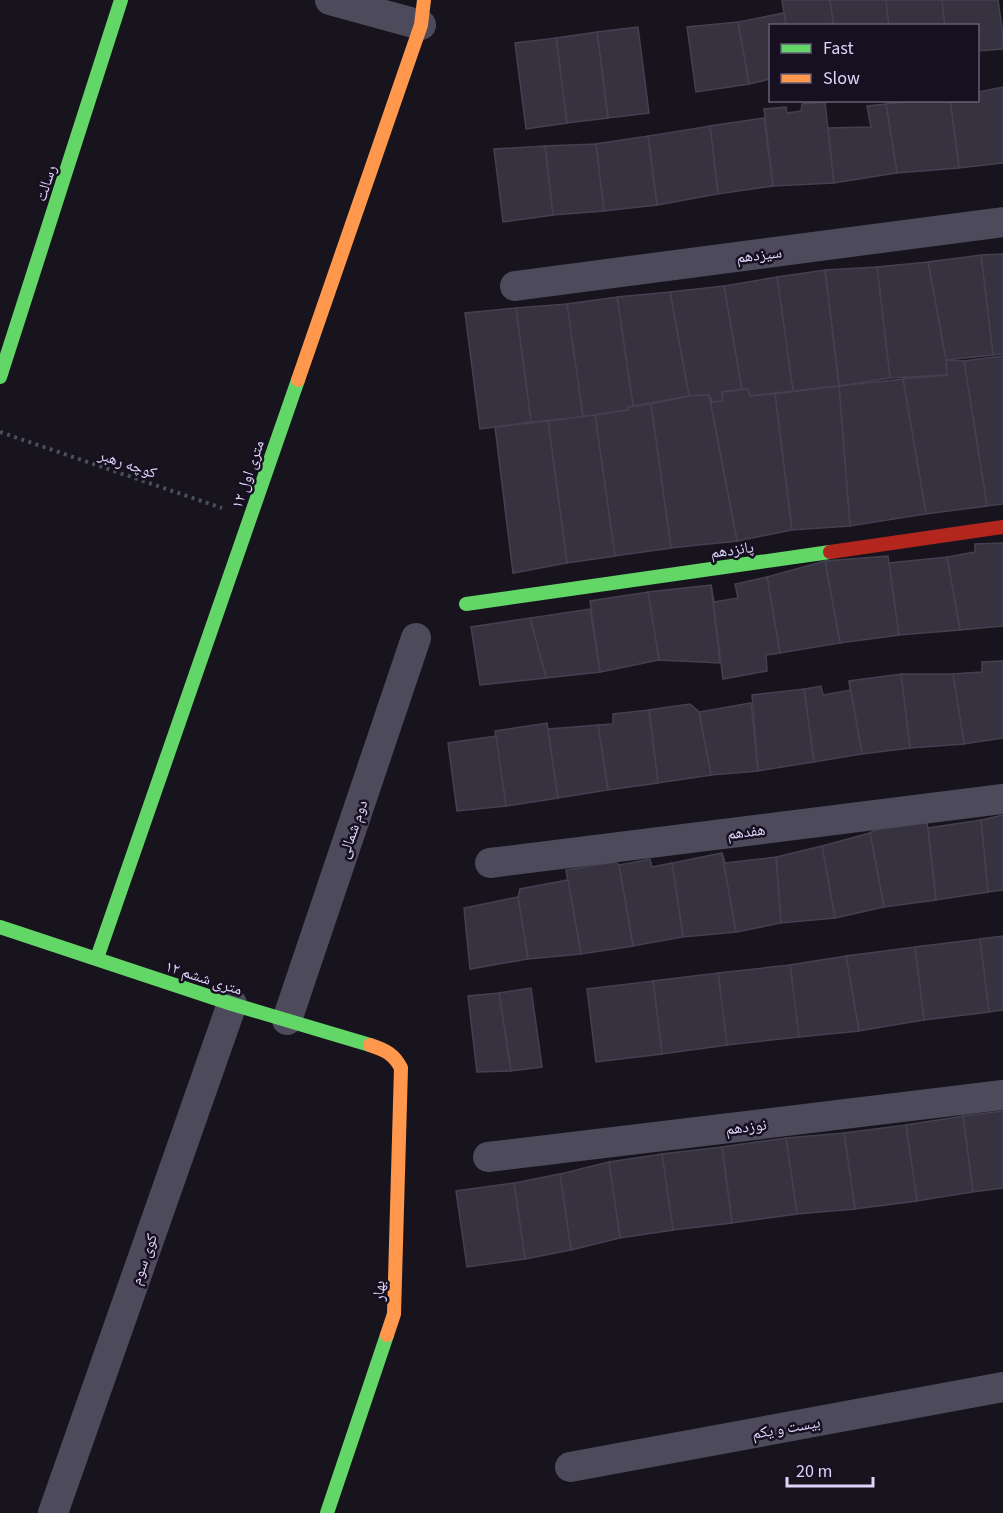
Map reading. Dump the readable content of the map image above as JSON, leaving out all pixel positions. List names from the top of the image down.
{
  "streets": {
    "street": [
      "رسالت",
      "سیزدهم",
      "۱۲ متری اول",
      "پانزدهم",
      "دوم شمالی",
      "هفدهم",
      "۱۲ متری ششم",
      "نوزدهم",
      "کوی سوم",
      "بهار",
      "بیست و یکم"
    ],
    "path": ["کوچه رهبر"]
  },
  "crossings": [
    ["کوچه رهبر", "۱۲ متری اول"],
    ["۱۲ متری اول", "۱۲ متری ششم"],
    ["دوم شمالی", "۱۲ متری ششم"],
    ["۱۲ متری ششم", "کوی سوم"],
    ["۱۲ متری ششم", "بهار"]
  ],
  "legend": ["Fast", "Slow"],
  "scale_bar": "20 m"
}
